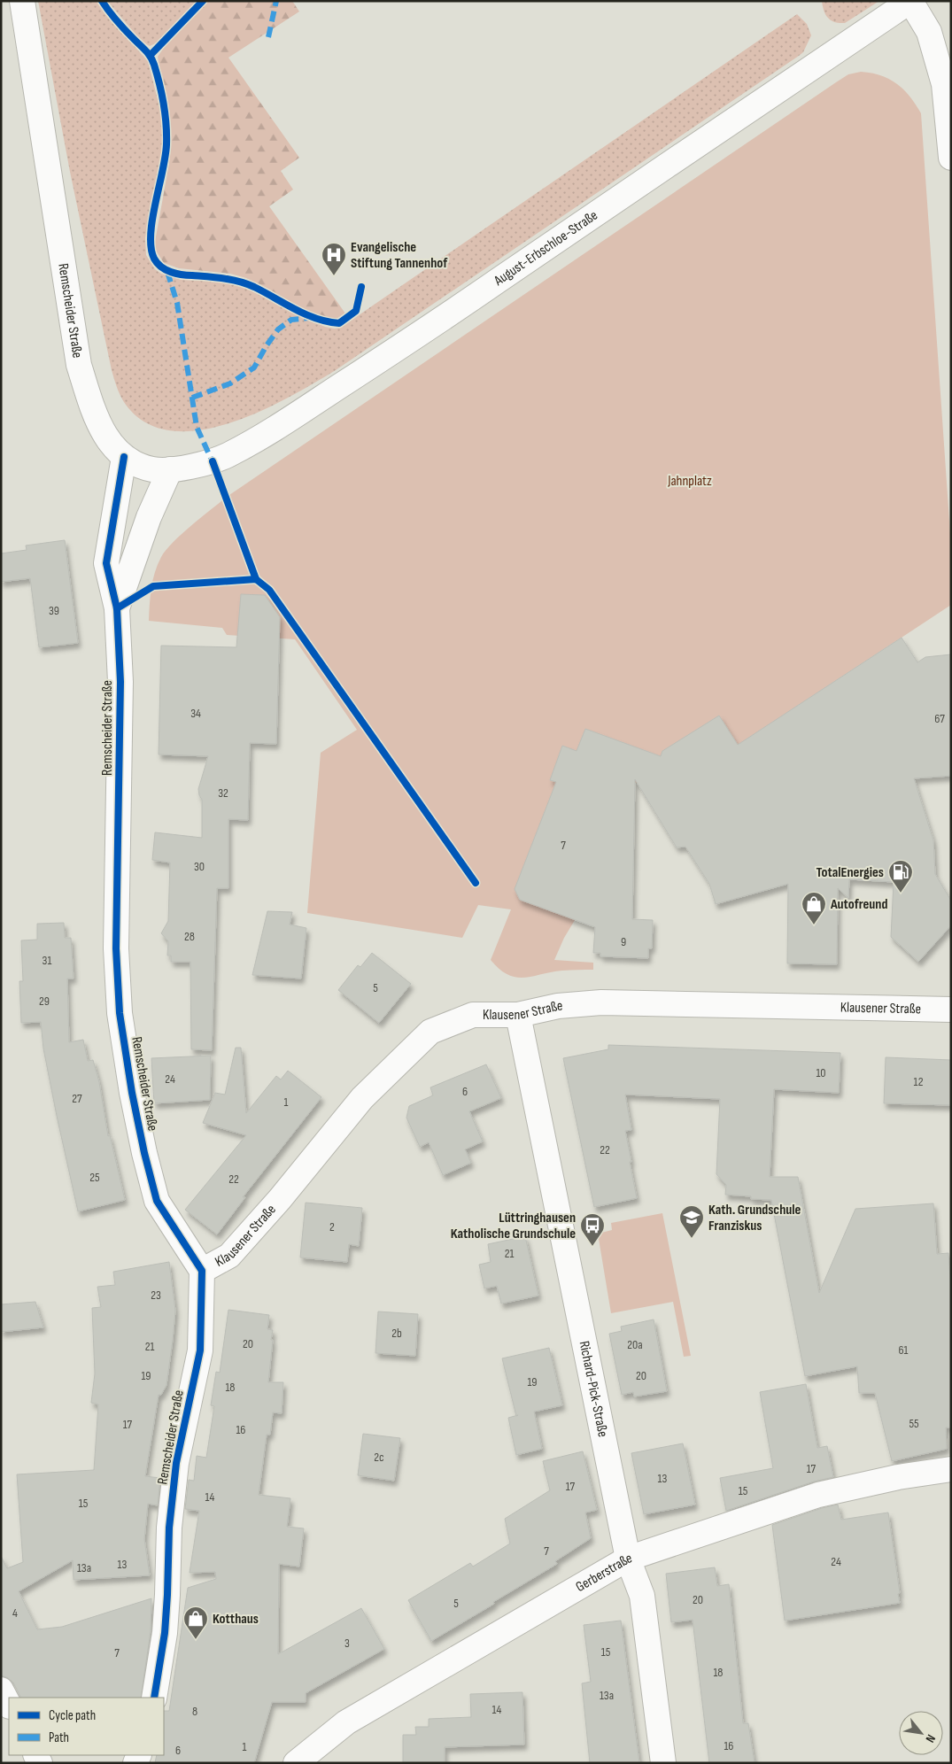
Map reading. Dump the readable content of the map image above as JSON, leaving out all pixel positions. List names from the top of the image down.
{
  "streets": {
    "street": [
      "August-Erbschloe-Straße",
      "Remscheider Straße",
      "Klausener Straße",
      "Richard-Pick-Straße",
      "Gerberstraße"
    ]
  },
  "crossings": [
    ["August-Erbschloe-Straße", "Remscheider Straße"],
    ["Remscheider Straße", "Klausener Straße"],
    ["Klausener Straße", "Richard-Pick-Straße"],
    ["Richard-Pick-Straße", "Gerberstraße"]
  ],
  "parks": ["Jahnplatz"],
  "places": {
    "hospital": ["Evangelische Stiftung Tannenhof"],
    "fuel station": ["TotalEnergies"],
    "shop": ["Autofreund", "Kotthaus"],
    "school or university": ["Kath. Grundschule Franziskus"],
    "bus stop": ["Lüttringhausen Katholische Grundschule"]
  },
  "house_numbers": [
    "39",
    "34",
    "67",
    "32",
    "7",
    "30",
    "28",
    "9",
    "31",
    "5",
    "29",
    "10",
    "24",
    "12",
    "6",
    "27",
    "1",
    "22",
    "25",
    "22",
    "2",
    "21",
    "23",
    "2b",
    "20",
    "20a",
    "21",
    "61",
    "19",
    "20",
    "19",
    "18",
    "55",
    "17",
    "16",
    "2c",
    "17",
    "13",
    "17",
    "15",
    "14",
    "15",
    "7",
    "24",
    "13",
    "13a",
    "20",
    "5",
    "4",
    "3",
    "15",
    "7",
    "18",
    "13a",
    "14",
    "8",
    "16",
    "1",
    "6"
  ],
  "legend": ["Cycle path", "Path"],
  "north": "bottom right"
}
